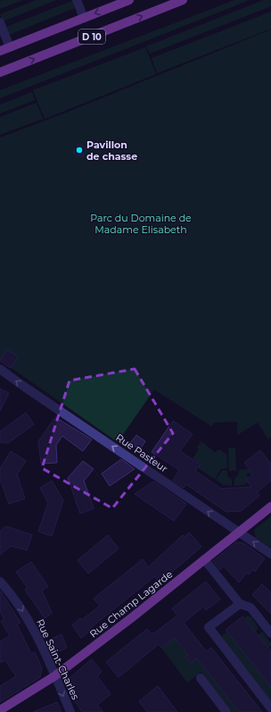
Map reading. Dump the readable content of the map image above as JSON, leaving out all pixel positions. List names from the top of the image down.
{
  "streets": {
    "main road": ["D 10", "Rue Champ Lagarde"],
    "street": ["Rue Pasteur", "Rue Saint-Charles"]
  },
  "crossings": [
    ["Rue Pasteur", "Rue Champ Lagarde"],
    ["Rue Champ Lagarde", "Rue Saint-Charles"]
  ],
  "one_way": ["Rue Pasteur", "Rue Saint-Charles"],
  "parks": ["Parc du Domaine de Madame Elisabeth"],
  "places": ["Pavillon de chasse"]
}
